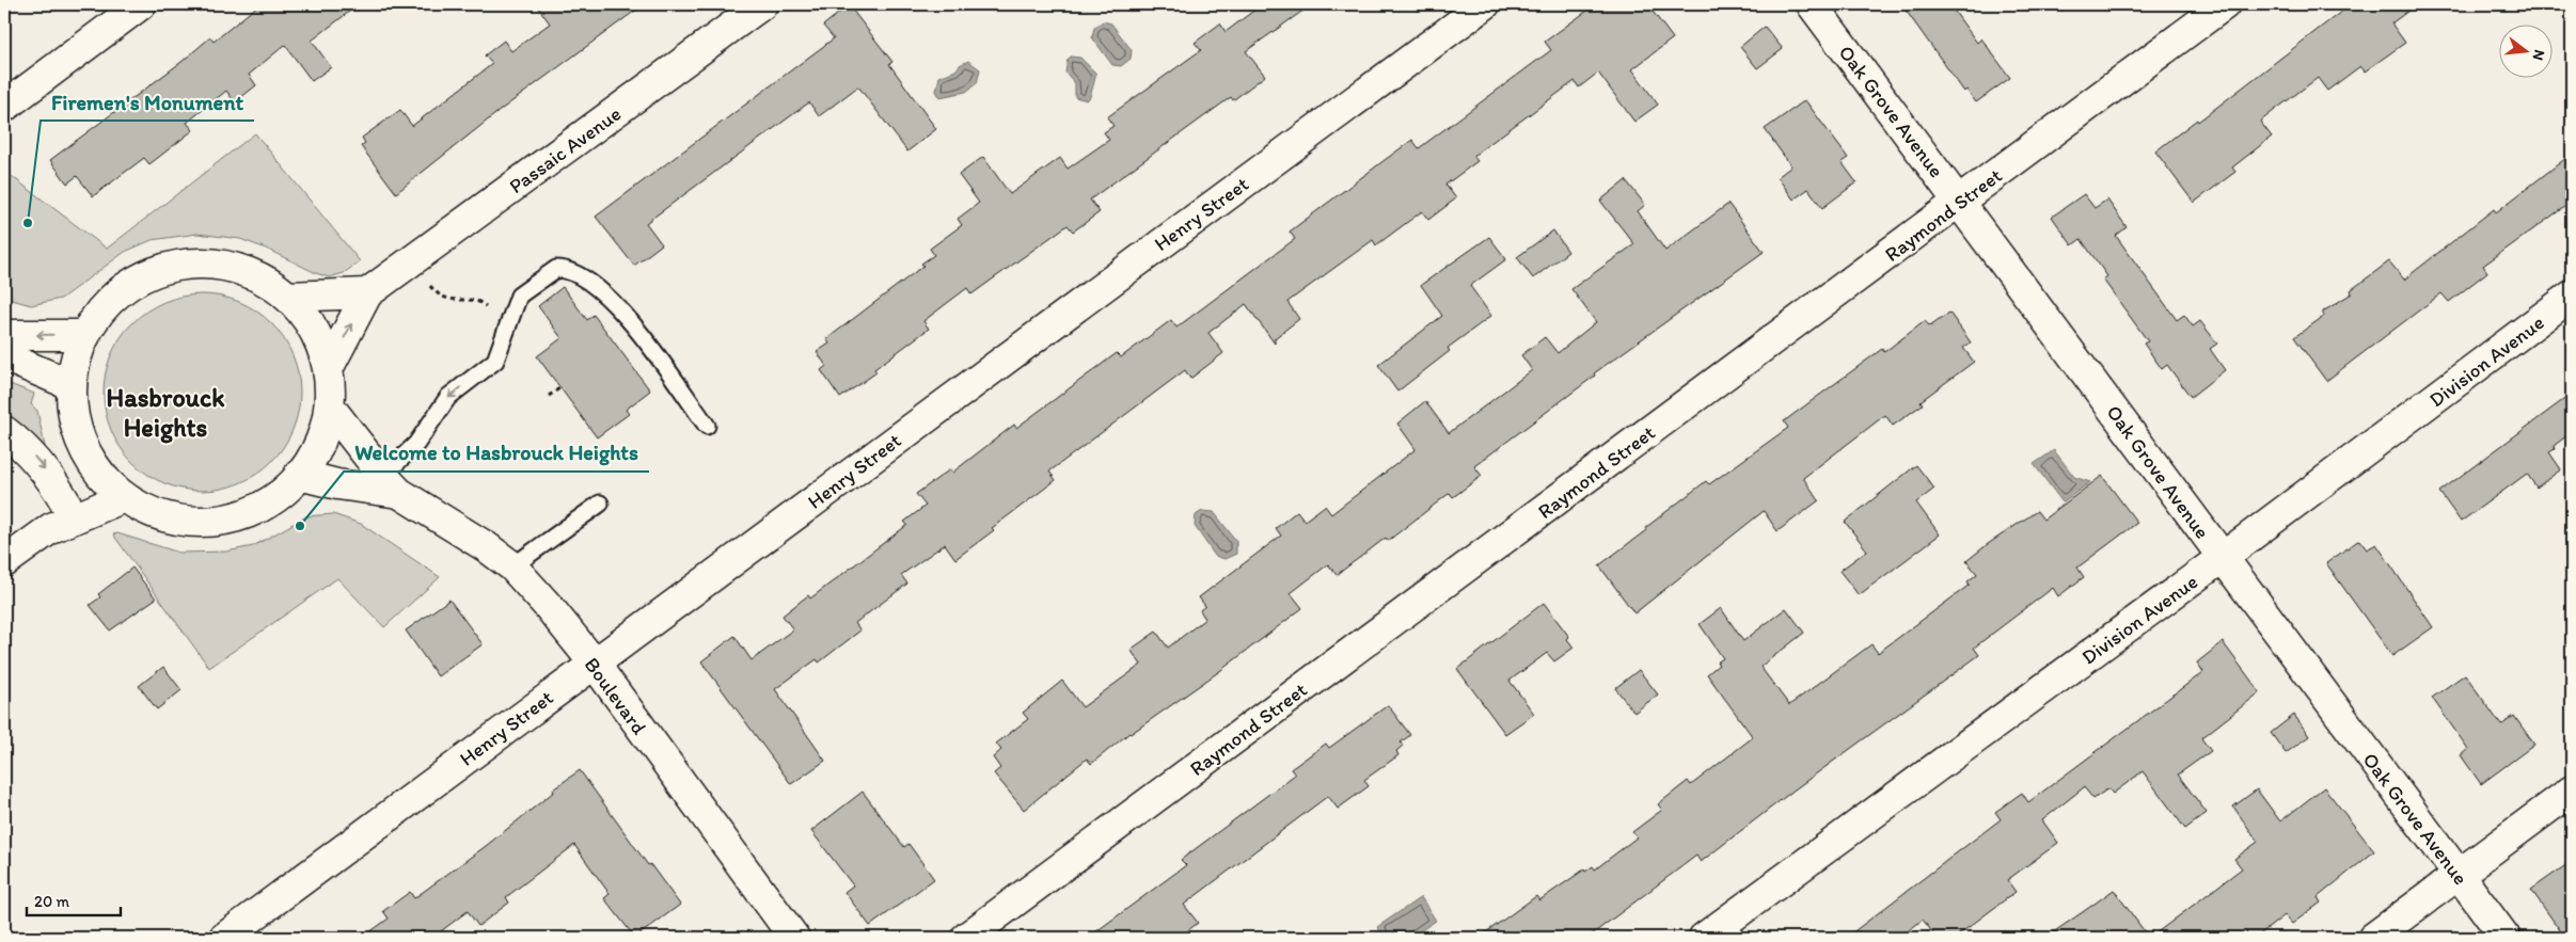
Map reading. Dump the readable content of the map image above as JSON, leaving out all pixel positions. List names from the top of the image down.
{
  "streets": {
    "street": [
      "Oak Grove Avenue",
      "Passaic Avenue",
      "Henry Street",
      "Raymond Street",
      "Division Avenue",
      "Boulevard"
    ]
  },
  "crossings": [
    ["Oak Grove Avenue", "Raymond Street"],
    ["Oak Grove Avenue", "Division Avenue"],
    ["Henry Street", "Boulevard"]
  ],
  "districts": ["Hasbrouck Heights"],
  "places": ["Firemen's Monument", "Welcome to Hasbrouck Heights"],
  "scale_bar": "20 m",
  "north": "right"
}
